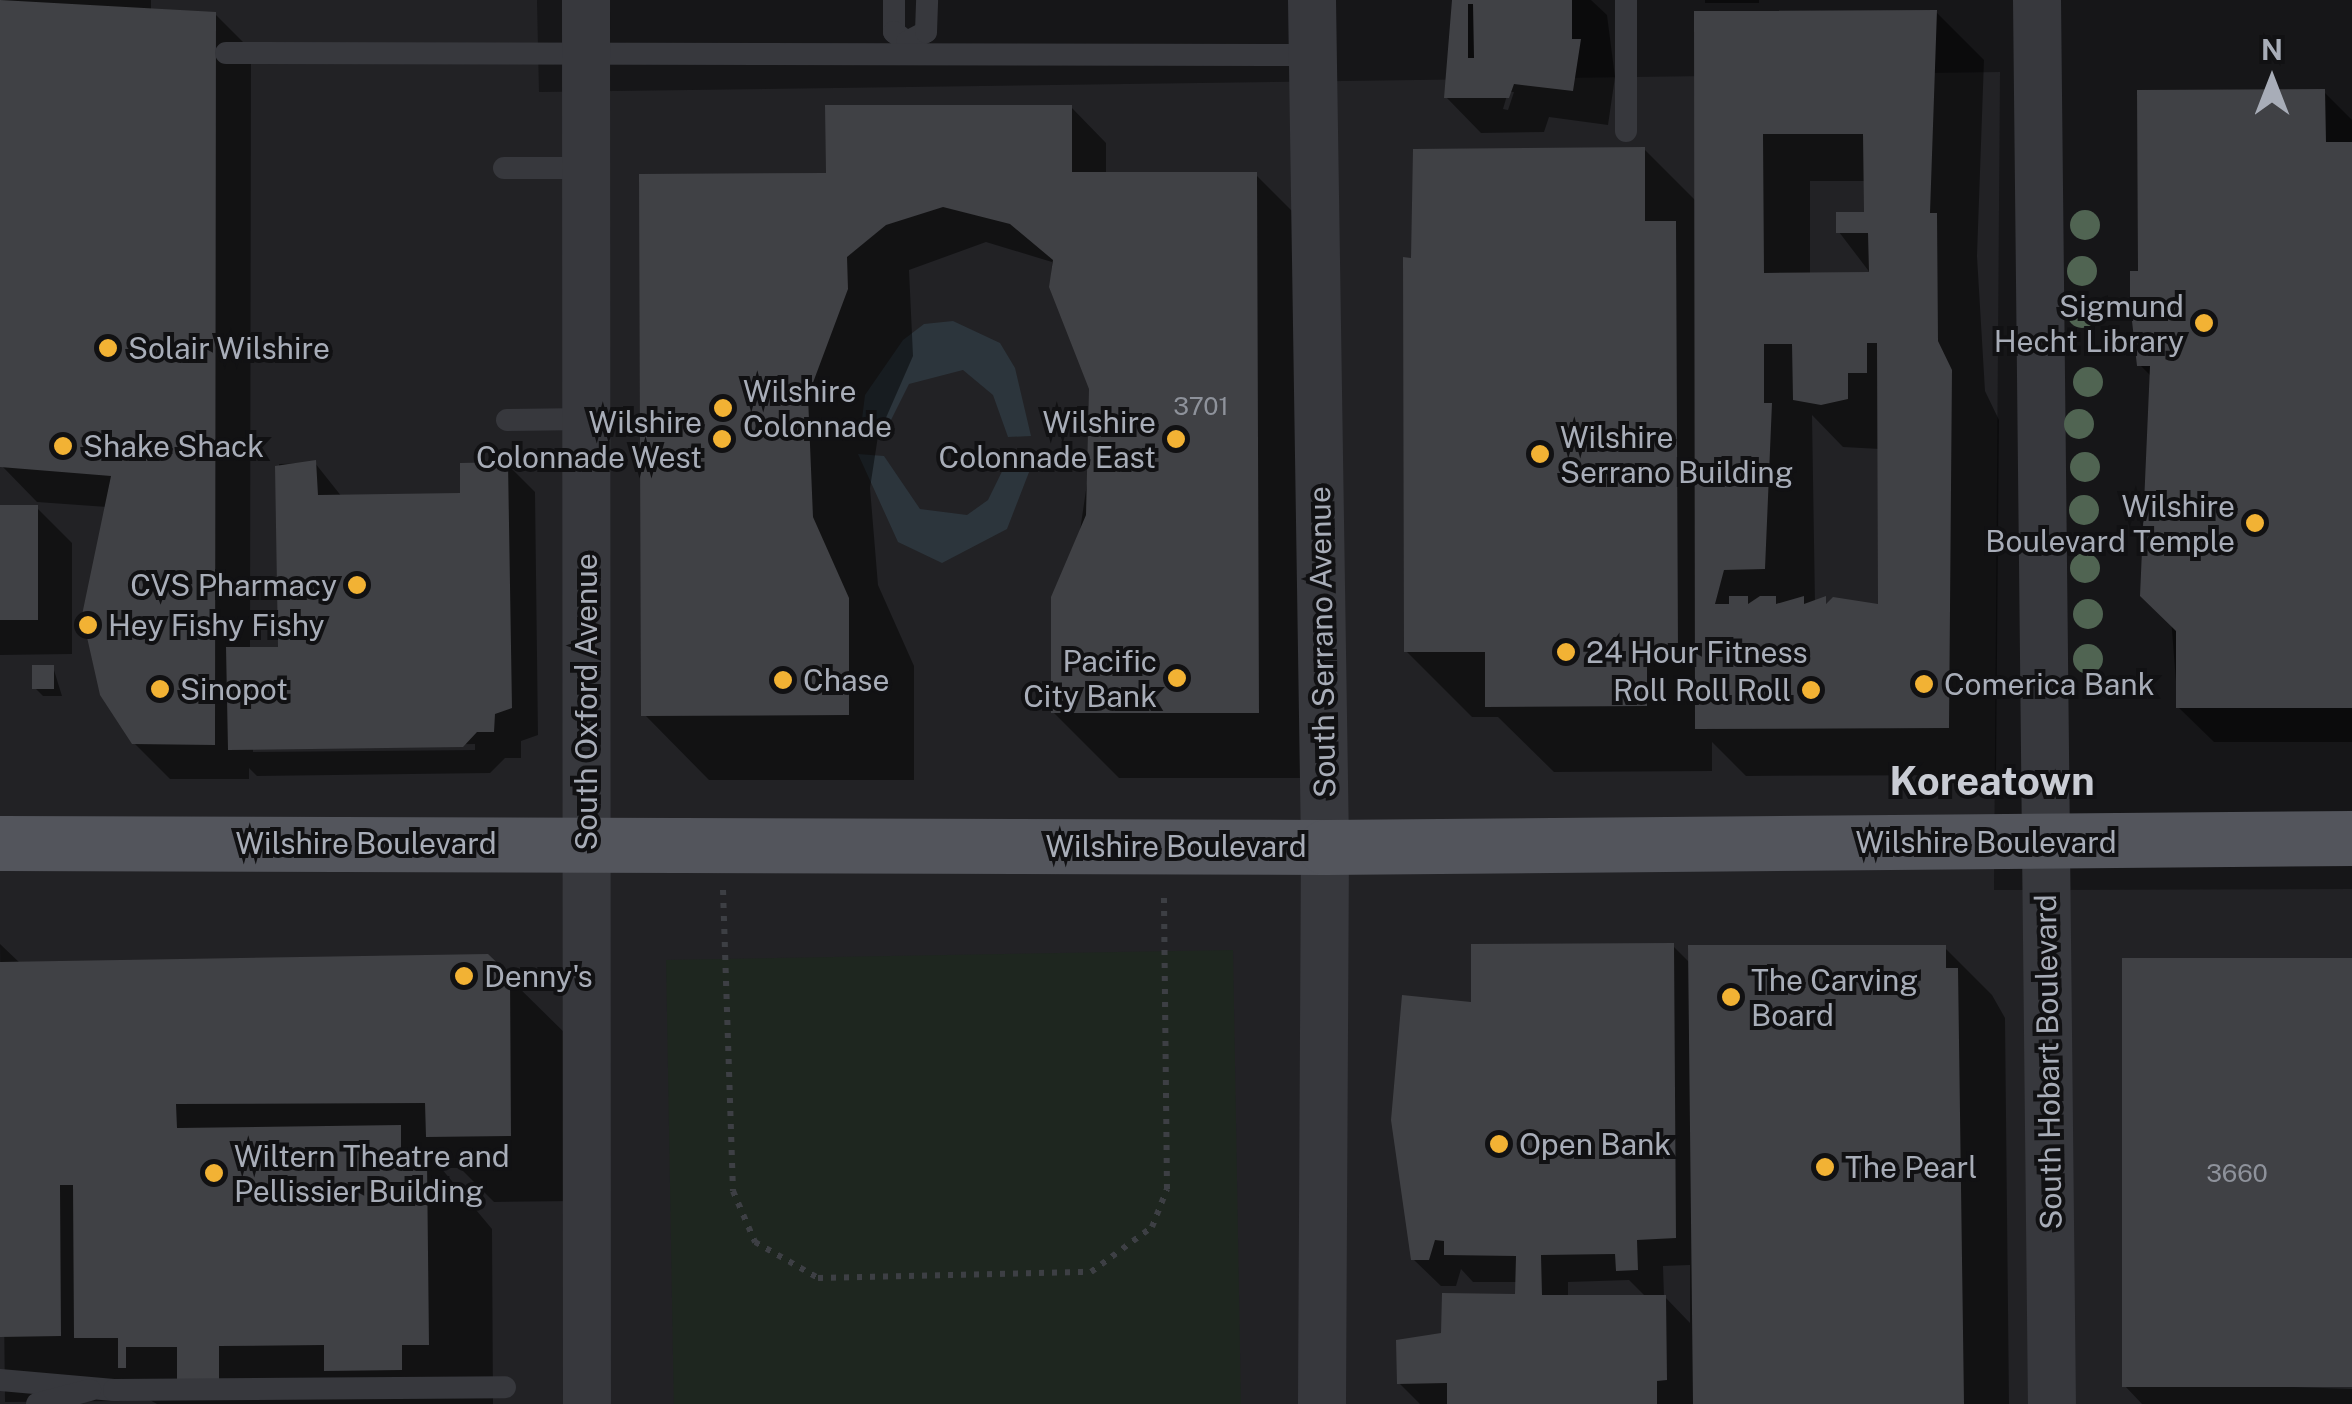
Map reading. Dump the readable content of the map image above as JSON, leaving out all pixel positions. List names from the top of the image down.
{
  "streets": {
    "main road": ["Wilshire Boulevard"],
    "street": ["South Serrano Avenue", "South Oxford Avenue", "South Hobart Boulevard"]
  },
  "crossings": [
    ["South Serrano Avenue", "Wilshire Boulevard"],
    ["South Oxford Avenue", "Wilshire Boulevard"],
    ["Wilshire Boulevard", "South Hobart Boulevard"]
  ],
  "districts": ["Koreatown"],
  "places": [
    "Sigmund Hecht Library",
    "Solair Wilshire",
    "Wilshire Colonnade",
    "Wilshire Colonnade West",
    "Wilshire Colonnade East",
    "Shake Shack",
    "Wilshire Serrano Building",
    "Wilshire Boulevard Temple",
    "CVS Pharmacy",
    "Hey Fishy Fishy",
    "24 Hour Fitness",
    "Pacific City Bank",
    "Chase",
    "Comerica Bank",
    "Sinopot",
    "Roll Roll Roll",
    "Denny's",
    "The Carving Board",
    "Open Bank",
    "The Pearl",
    "Wiltern Theatre and Pellissier Building"
  ],
  "house_numbers": ["3701", "3660"],
  "north": "top"
}
